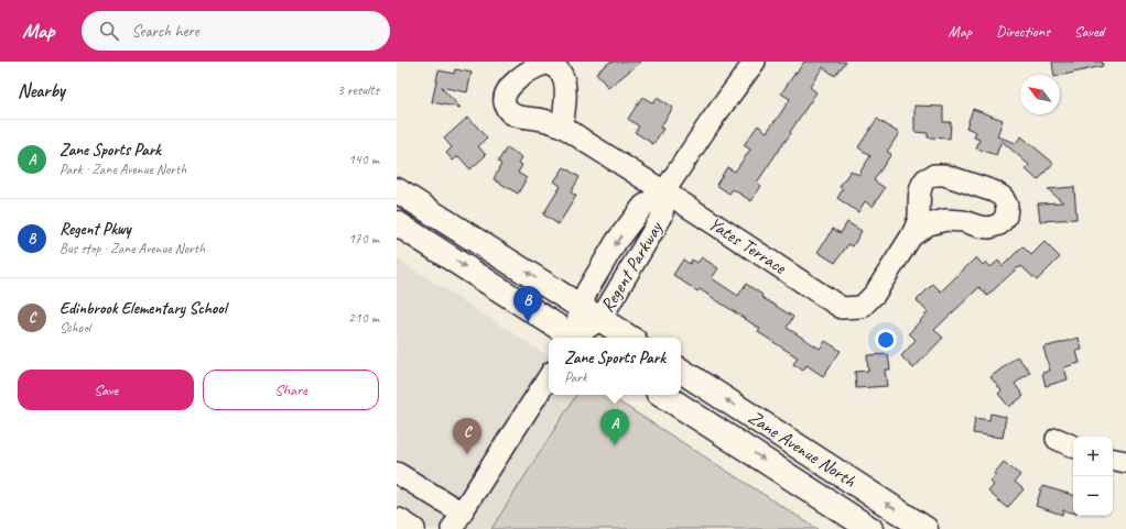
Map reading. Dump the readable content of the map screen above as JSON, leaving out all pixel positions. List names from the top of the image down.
{
  "streets": {
    "main road": ["Zane Avenue North"],
    "street": ["Yates Terrace", "Regent Parkway"]
  },
  "crossings": [
    ["Yates Terrace", "Regent Parkway"]
  ],
  "north": "top left",
  "page": {
    "header": "Map",
    "search": "Search here",
    "nav": ["Map", "Directions", "Saved"],
    "heading": ["Nearby", "3 results"],
    "list": [
      {
        "mark": "A",
        "name": "Zane Sports Park",
        "note": "Park · Zane Avenue North",
        "value": "140 m"
      },
      {
        "mark": "B",
        "name": "Regent Pkwy",
        "note": "Bus stop · Zane Avenue North",
        "value": "170 m"
      },
      {
        "mark": "C",
        "name": "Edinbrook Elementary School",
        "note": "School",
        "value": "210 m"
      }
    ],
    "pins": ["B", "A", "C"],
    "popup": ["Zane Sports Park", "Park"],
    "buttons": ["Save", "Share"],
    "map_buttons": ["+", "−"]
  }
}
